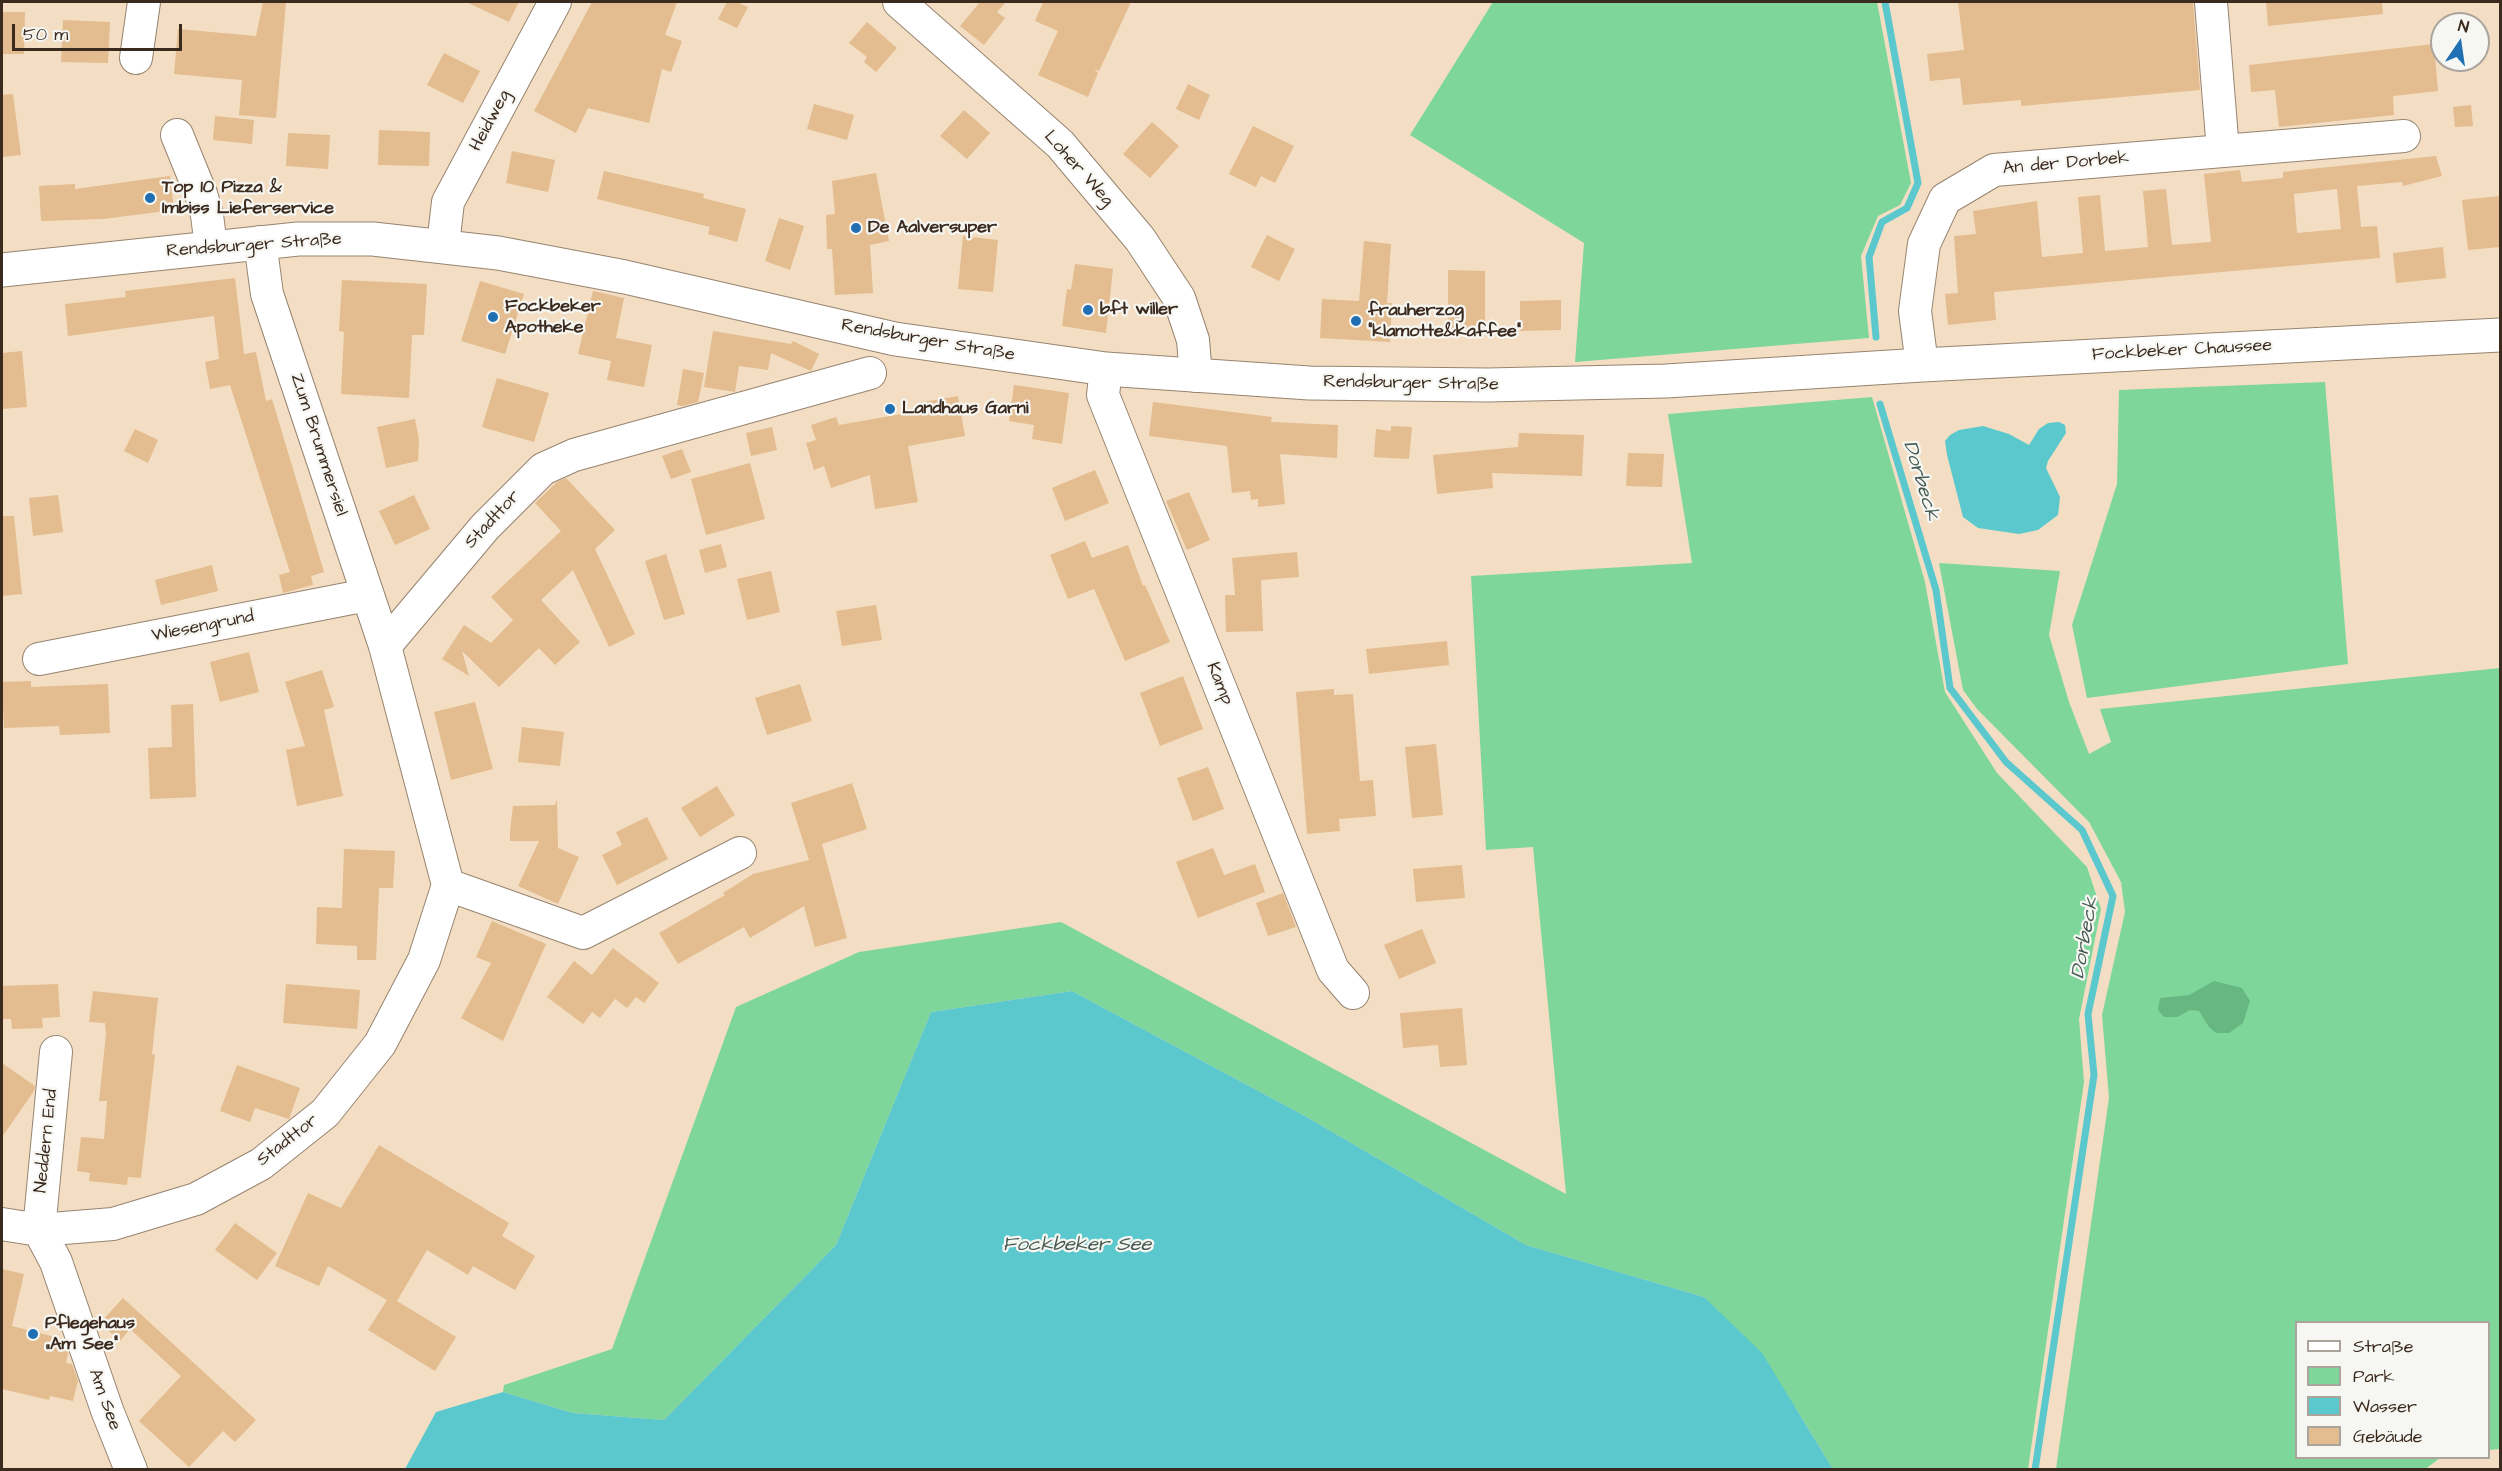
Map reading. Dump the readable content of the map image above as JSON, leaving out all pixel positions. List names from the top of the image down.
{
  "streets": {
    "main road": ["Rendsburger Straße", "Fockbeker Chaussee"],
    "street": [
      "Heidweg",
      "An der Dorbek",
      "Loher Weg",
      "Zum Brummersiel",
      "Stadttor",
      "Wiesengrund",
      "Kamp",
      "Neddern End",
      "Am See"
    ]
  },
  "crossings": [
    ["Heidweg", "Rendsburger Straße"],
    ["An der Dorbek", "Fockbeker Chaussee"],
    ["Loher Weg", "Rendsburger Straße"],
    ["Rendsburger Straße", "Fockbeker Chaussee"],
    ["Rendsburger Straße", "Zum Brummersiel"],
    ["Rendsburger Straße", "Kamp"],
    ["Zum Brummersiel", "Stadttor"],
    ["Zum Brummersiel", "Wiesengrund"],
    ["Stadttor", "Neddern End"],
    ["Stadttor", "Am See"],
    ["Neddern End", "Am See"]
  ],
  "water": ["Dorbeck", "Fockbeker See"],
  "places": [
    "Top 10 Pizza & Imbiss Lieferservice",
    "De Aalversuper",
    "bft willer",
    "Fockbeker Apotheke",
    "frauherzog \"klamotte&kaffee\"",
    "Landhaus Garni",
    "Pflegehaus „Am See\""
  ],
  "legend": [
    "Straße",
    "Park",
    "Wasser",
    "Gebäude"
  ],
  "scale_bar": "50 m",
  "north": "top"
}
